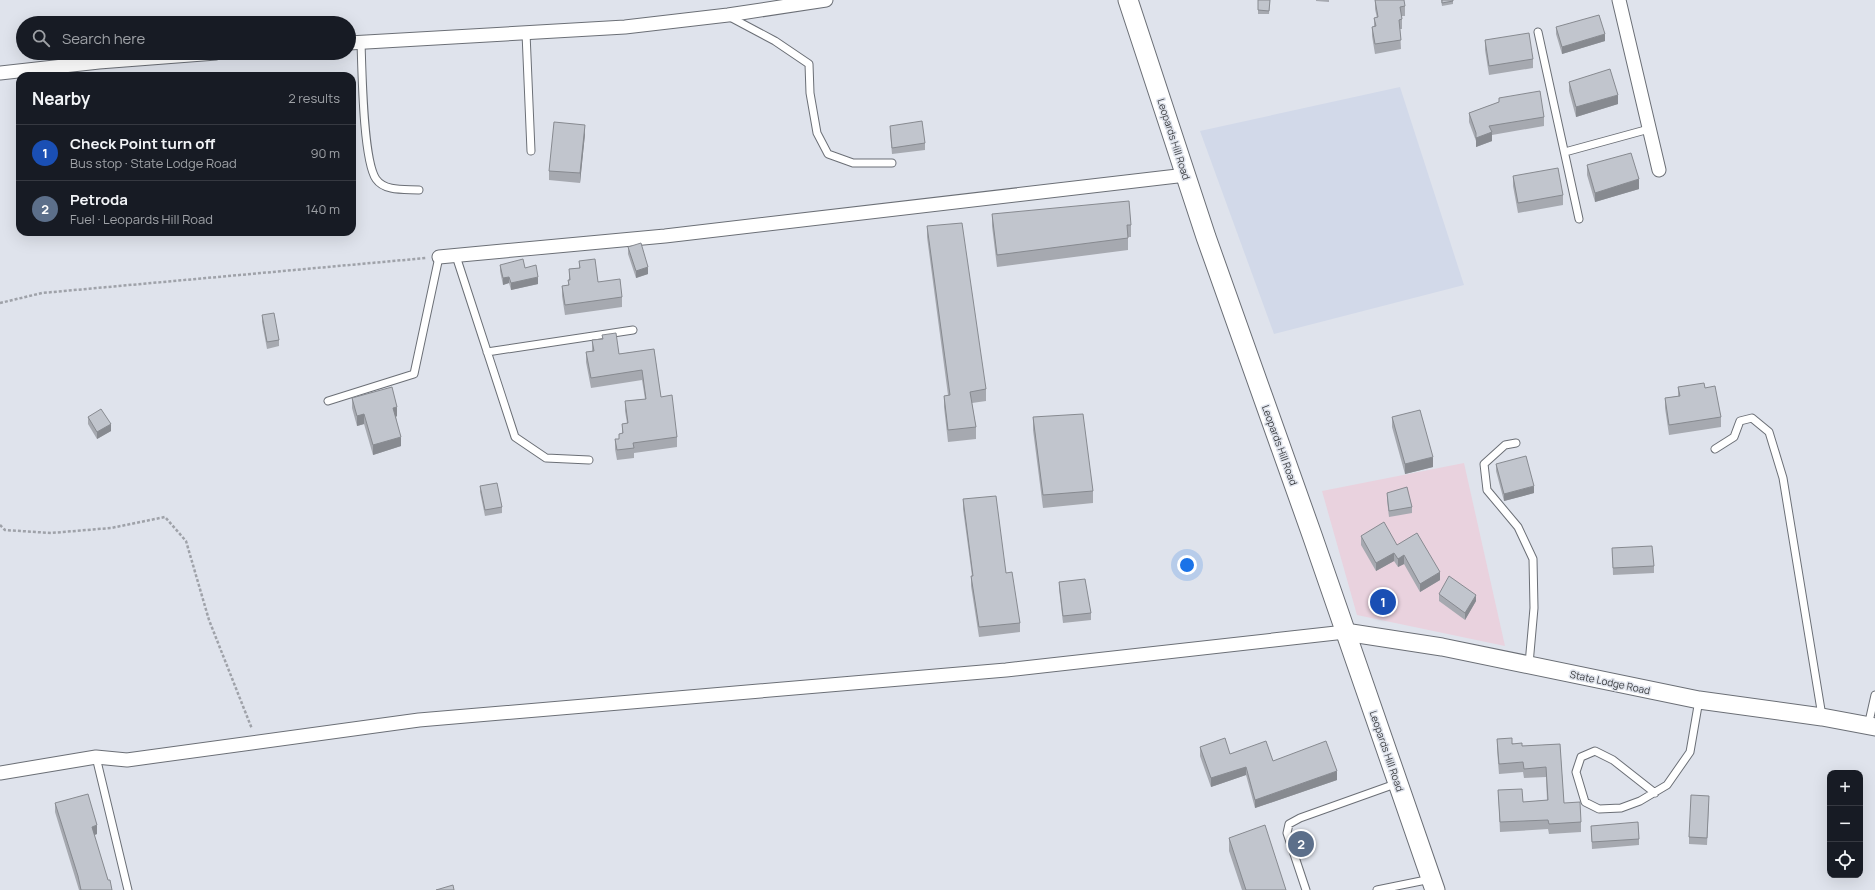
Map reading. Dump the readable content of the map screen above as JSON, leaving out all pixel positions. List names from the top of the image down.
{
  "streets": {
    "main road": ["Leopards Hill Road"],
    "street": ["State Lodge Road"]
  },
  "crossings": [
    ["Leopards Hill Road", "State Lodge Road"]
  ],
  "page": {
    "search": "Search here",
    "heading": ["Nearby", "2 results"],
    "list": [
      {
        "mark": "1",
        "name": "Check Point turn off",
        "note": "Bus stop · State Lodge Road",
        "value": "90 m"
      },
      {
        "mark": "2",
        "name": "Petroda",
        "note": "Fuel · Leopards Hill Road",
        "value": "140 m"
      }
    ],
    "pins": ["1", "2"],
    "map_buttons": ["+", "−"]
  }
}
